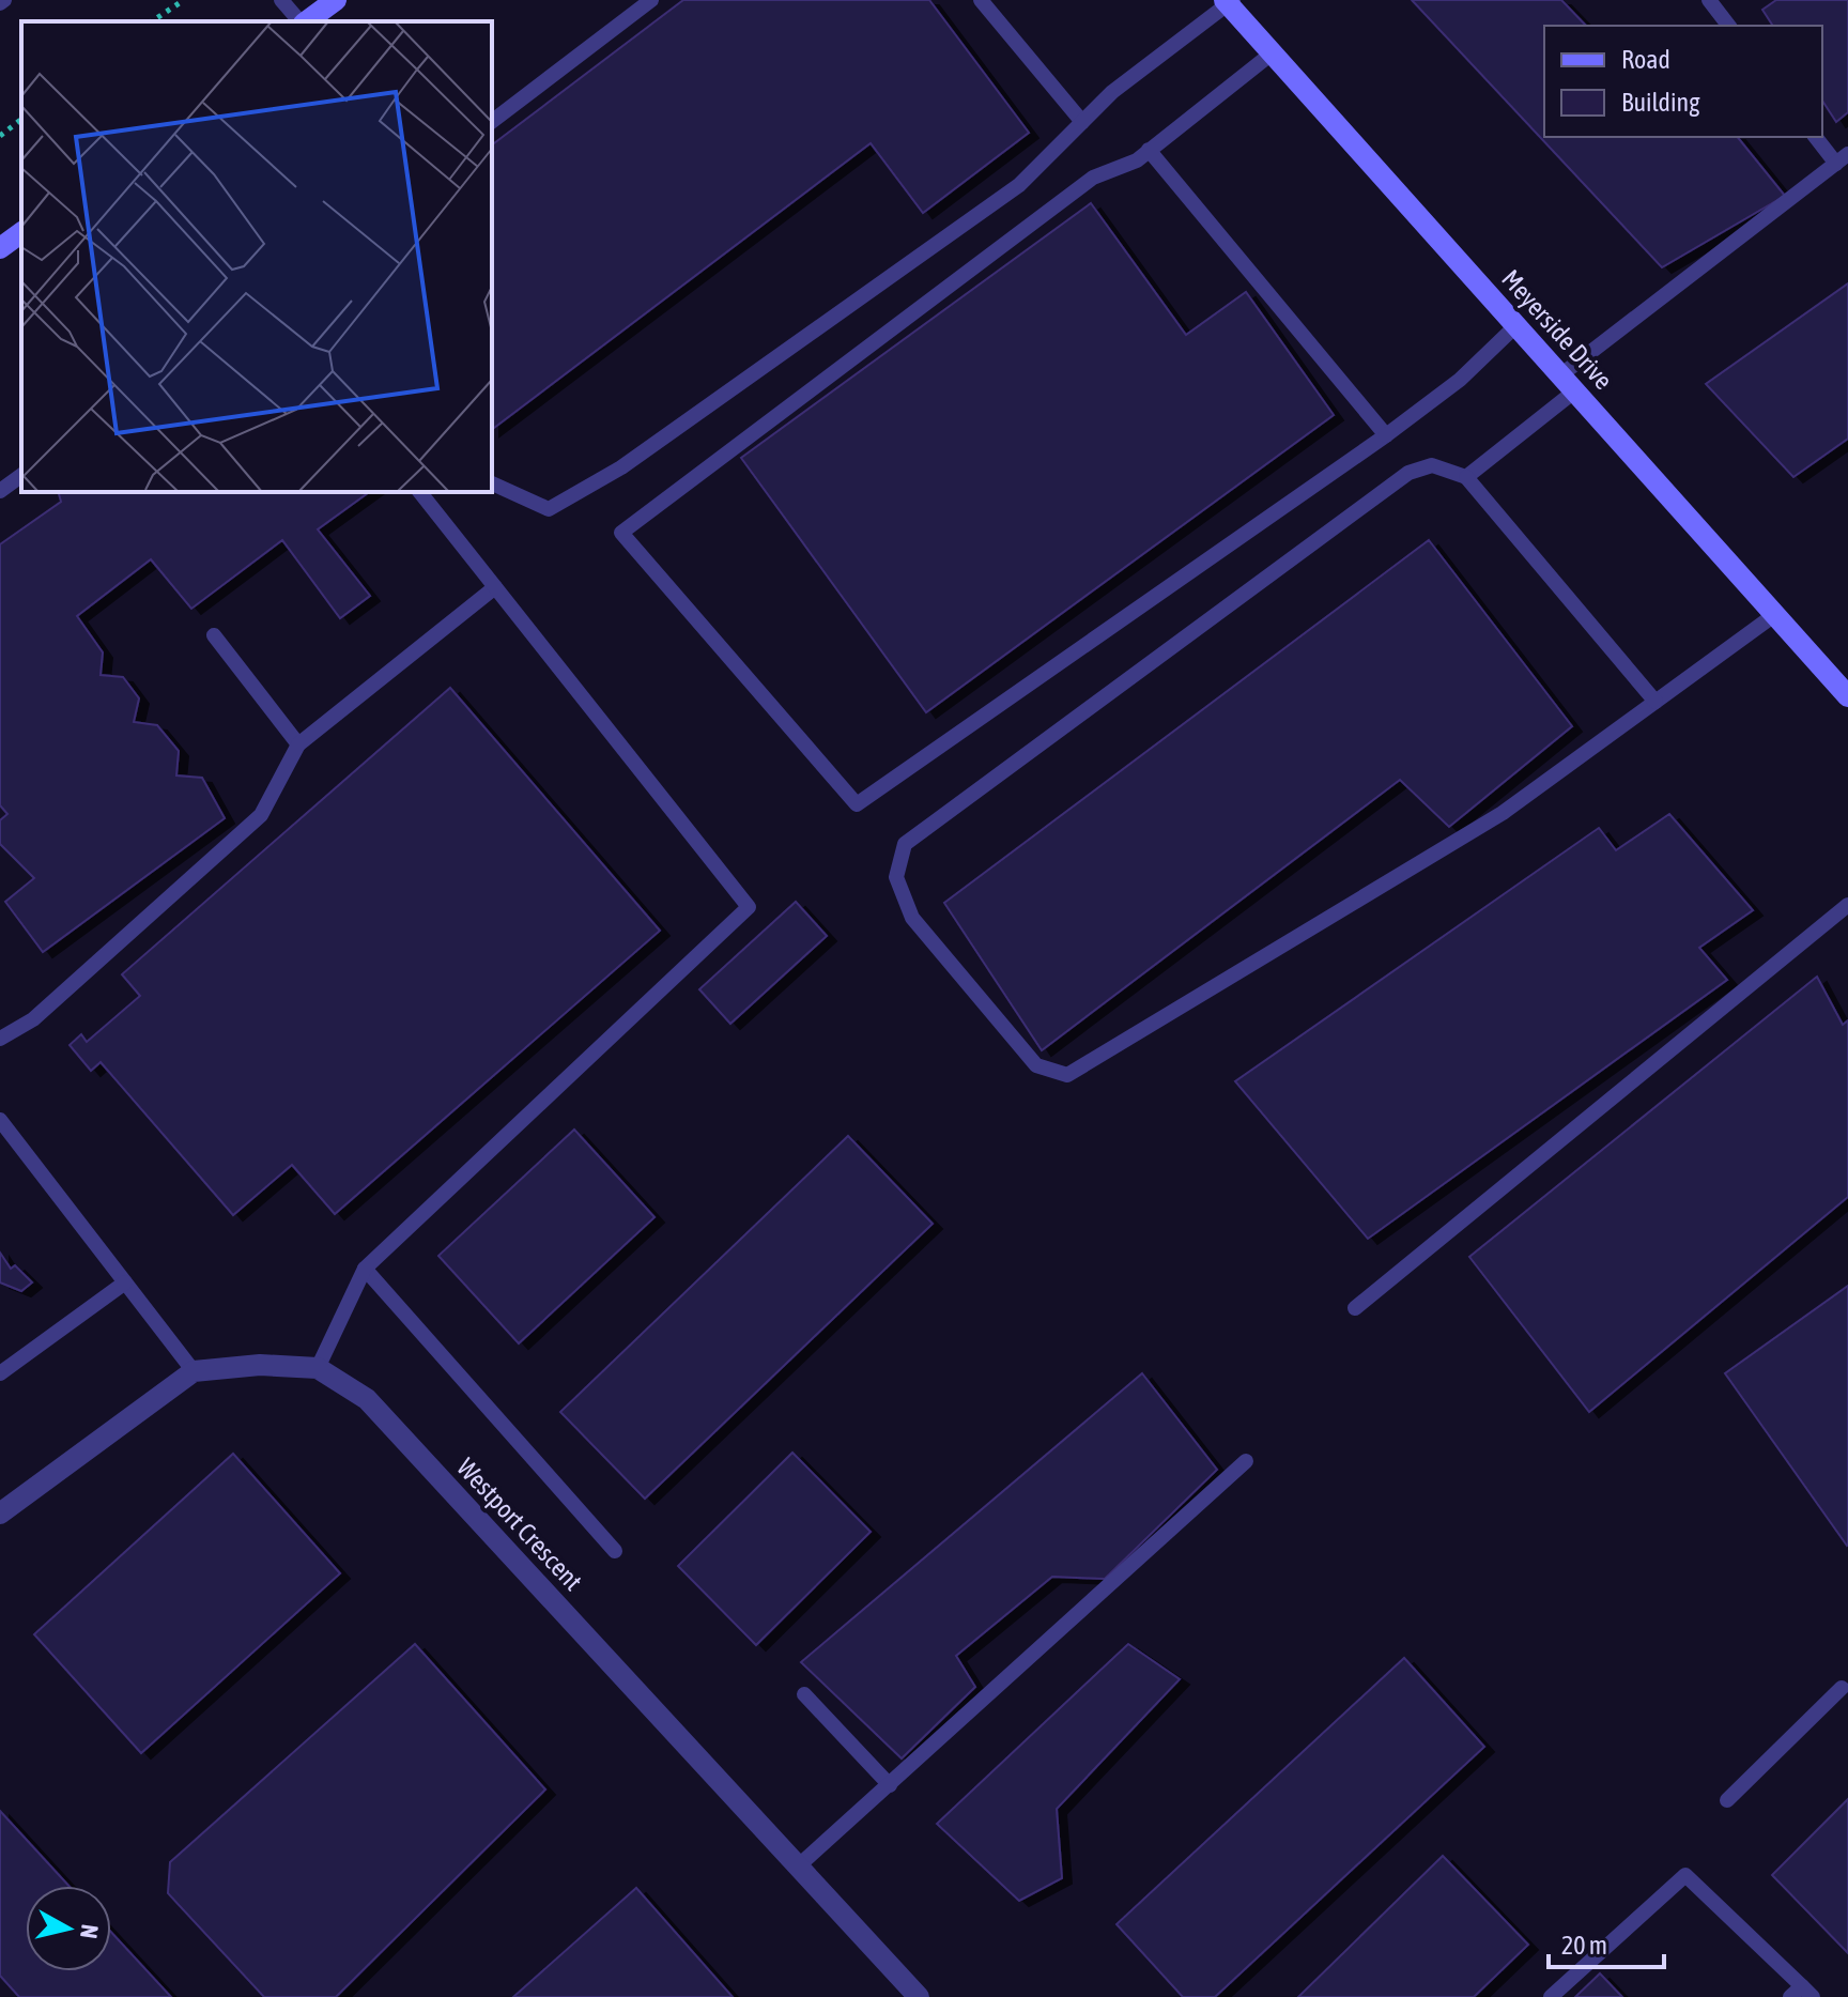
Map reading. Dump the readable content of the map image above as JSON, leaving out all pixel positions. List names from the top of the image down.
{
  "streets": {
    "street": ["Meyerside Drive", "Westport Crescent"]
  },
  "legend": ["Road", "Building"],
  "scale_bar": "20 m",
  "north": "right"
}
